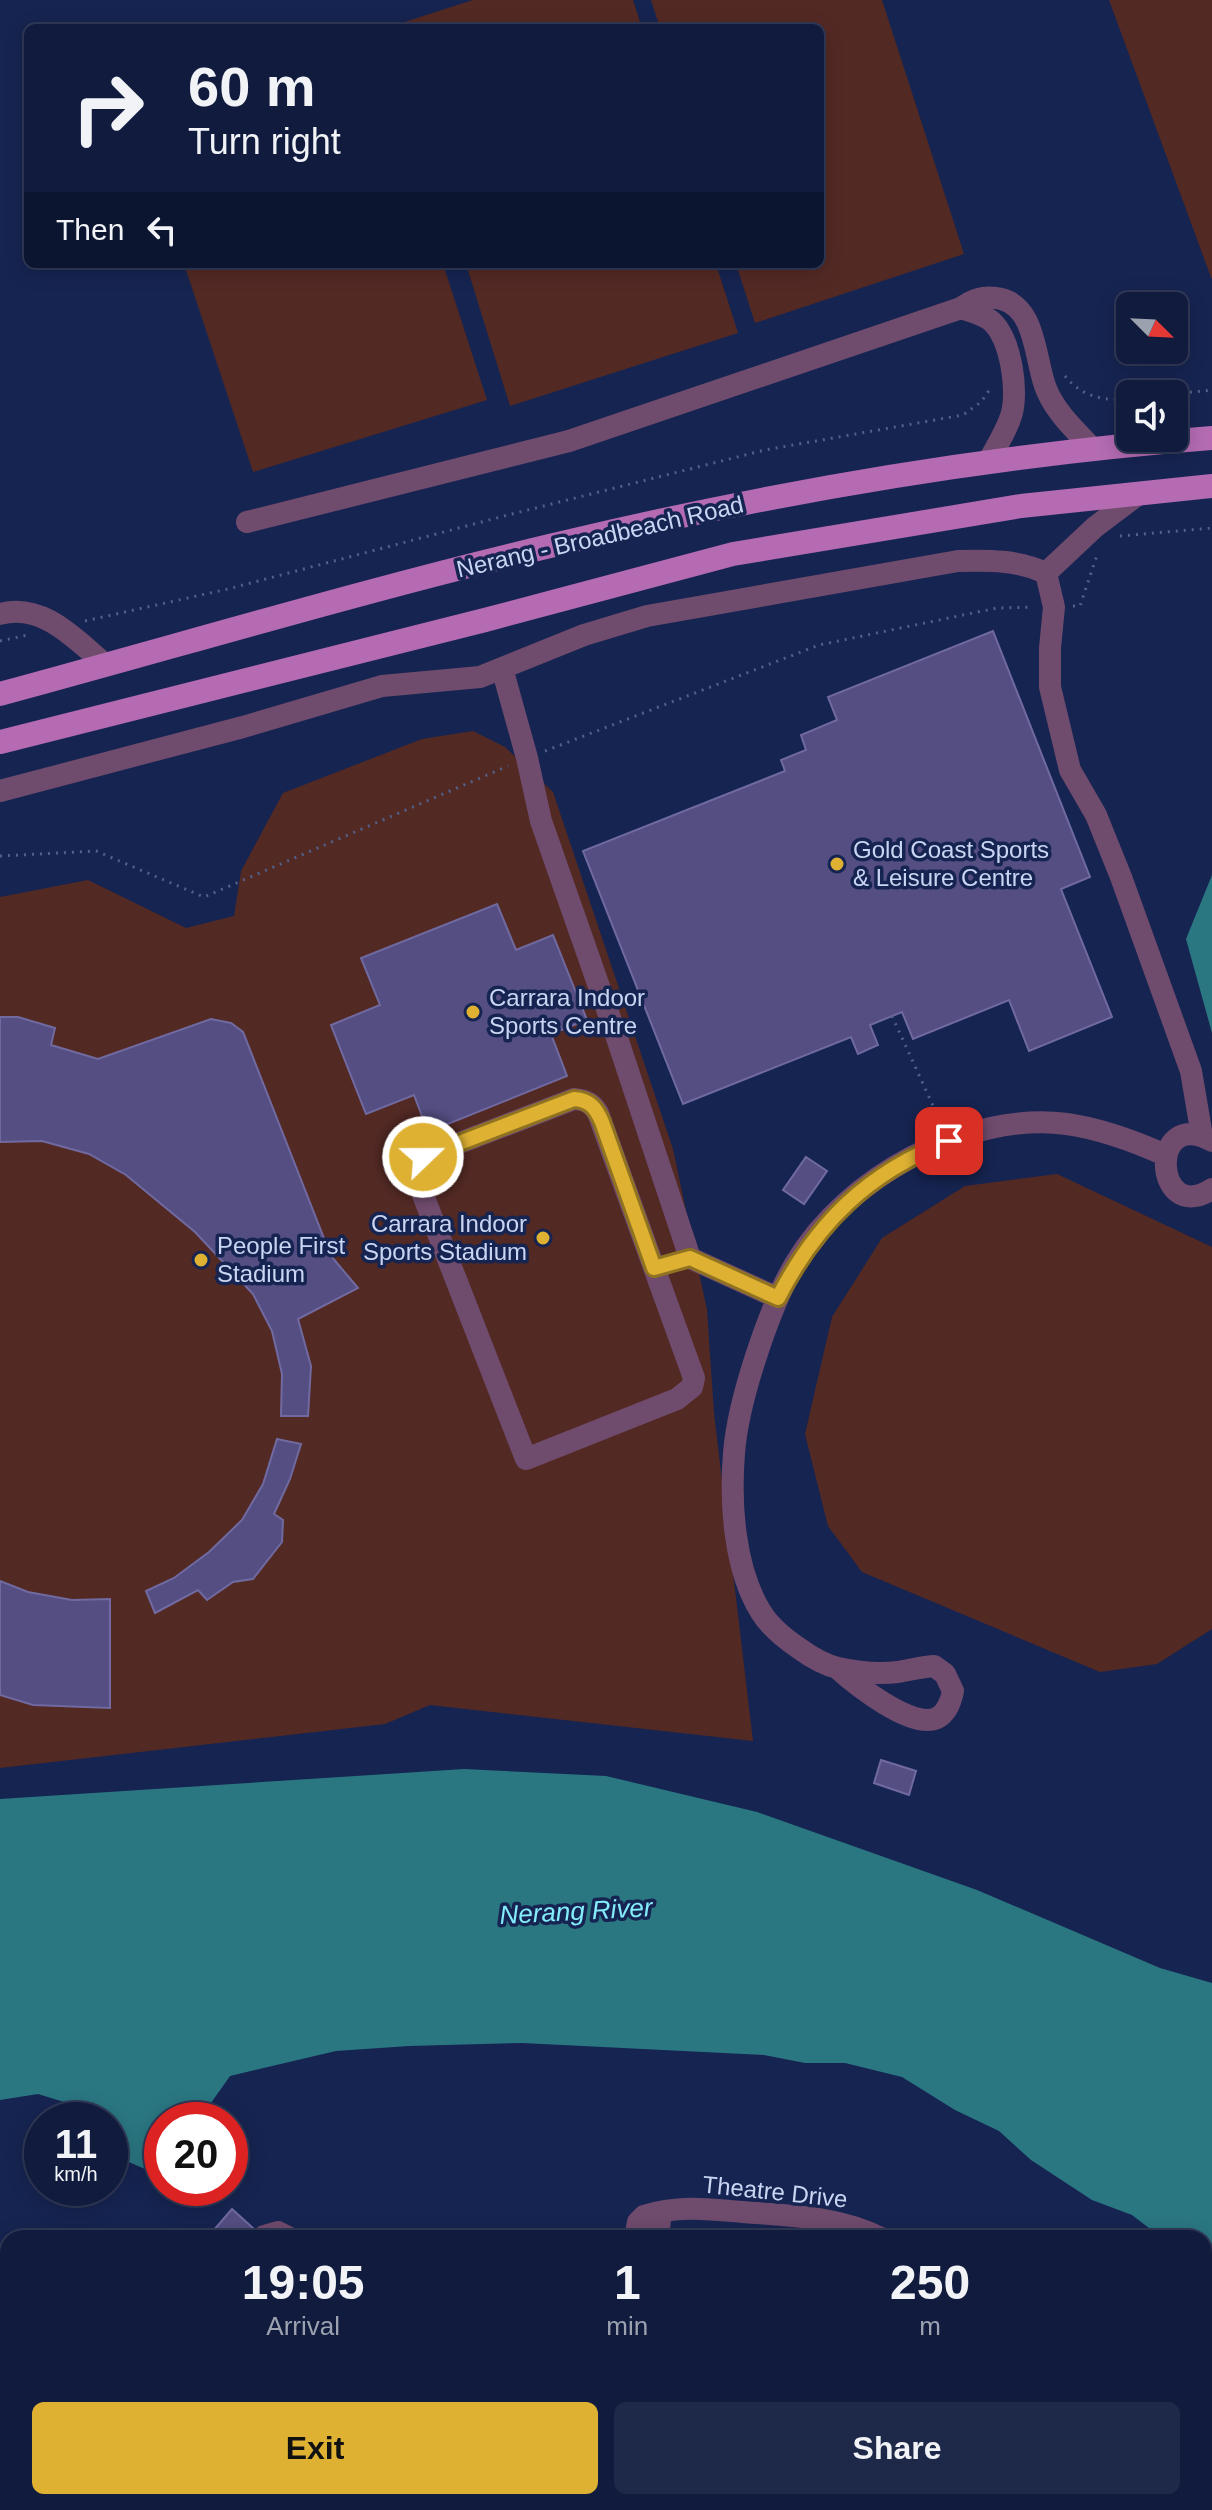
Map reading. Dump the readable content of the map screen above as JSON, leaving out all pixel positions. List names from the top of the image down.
{
  "streets": {
    "main road": ["Nerang - Broadbeach Road"],
    "street": ["Theatre Drive"]
  },
  "water": ["Nerang River"],
  "places": [
    "Gold Coast Sports & Leisure Centre",
    "Carrara Indoor Sports Centre",
    "Carrara Indoor Sports Stadium",
    "People First Stadium"
  ],
  "north": "bottom right",
  "page": {
    "turn": ["60 m", "Turn right"],
    "then": "Then",
    "speed": "11 km/h",
    "limit": "20",
    "eta": [
      "19:05",
      "Arrival",
      "1",
      "min",
      "250",
      "m"
    ],
    "buttons": ["Exit", "Share"]
  }
}
